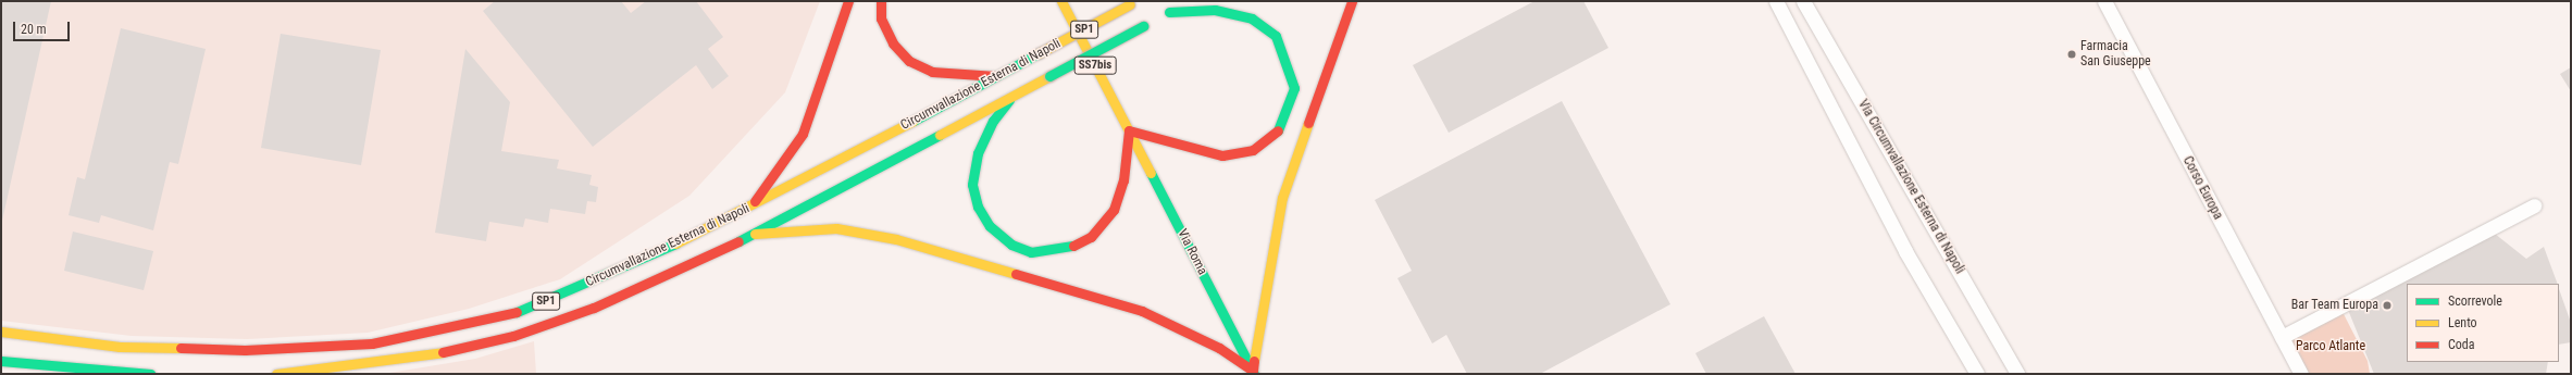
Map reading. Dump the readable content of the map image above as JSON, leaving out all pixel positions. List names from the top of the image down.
{
  "streets": {
    "main road": [
      "SP1",
      "SS7bis",
      "Circumvallazione Esterna di Napoli",
      "Via Roma"
    ],
    "street": ["Via Circumvallazione Esterna di Napoli", "Corso Europa"]
  },
  "crossings": [
    ["SS7bis", "Via Roma"]
  ],
  "parks": ["Parco Atlante"],
  "places": ["Farmacia San Giuseppe", "Bar Team Europa"],
  "legend": ["Scorrevole", "Lento", "Coda"],
  "scale_bar": "20 m"
}
